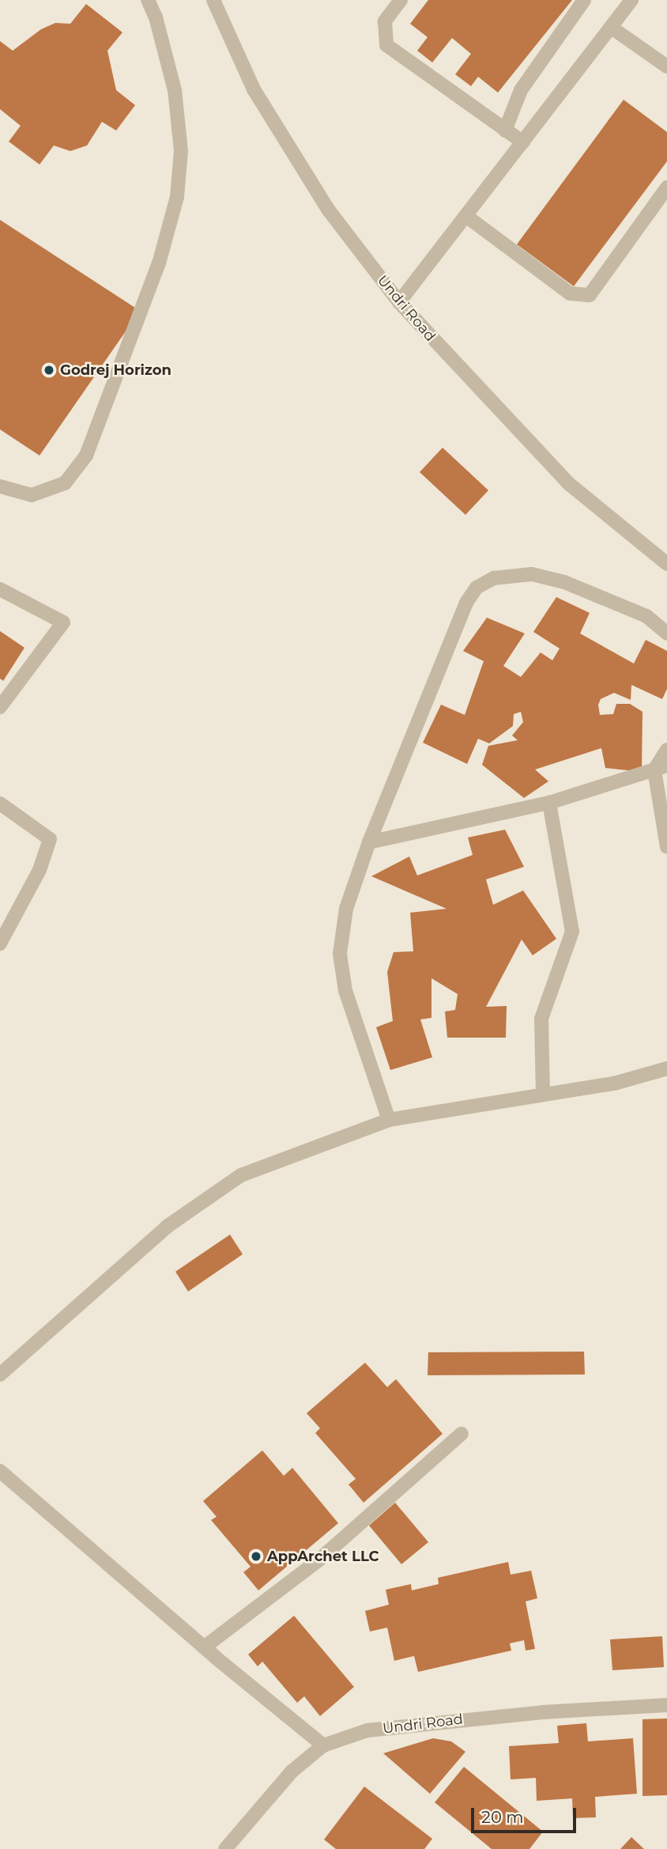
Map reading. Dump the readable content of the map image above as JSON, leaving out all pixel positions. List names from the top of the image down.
{
  "streets": {
    "street": ["Undri Road"]
  },
  "places": ["Godrej Horizon", "AppArchet LLC"],
  "scale_bar": "20 m"
}
